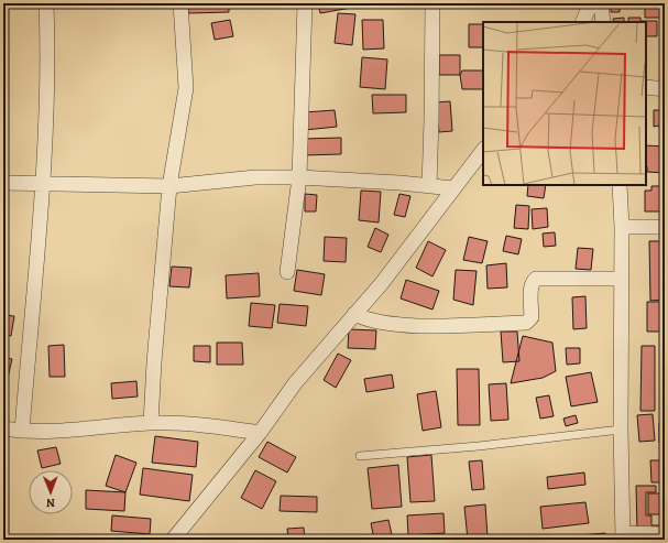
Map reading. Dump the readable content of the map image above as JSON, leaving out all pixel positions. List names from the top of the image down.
{
  "north": "bottom"
}
